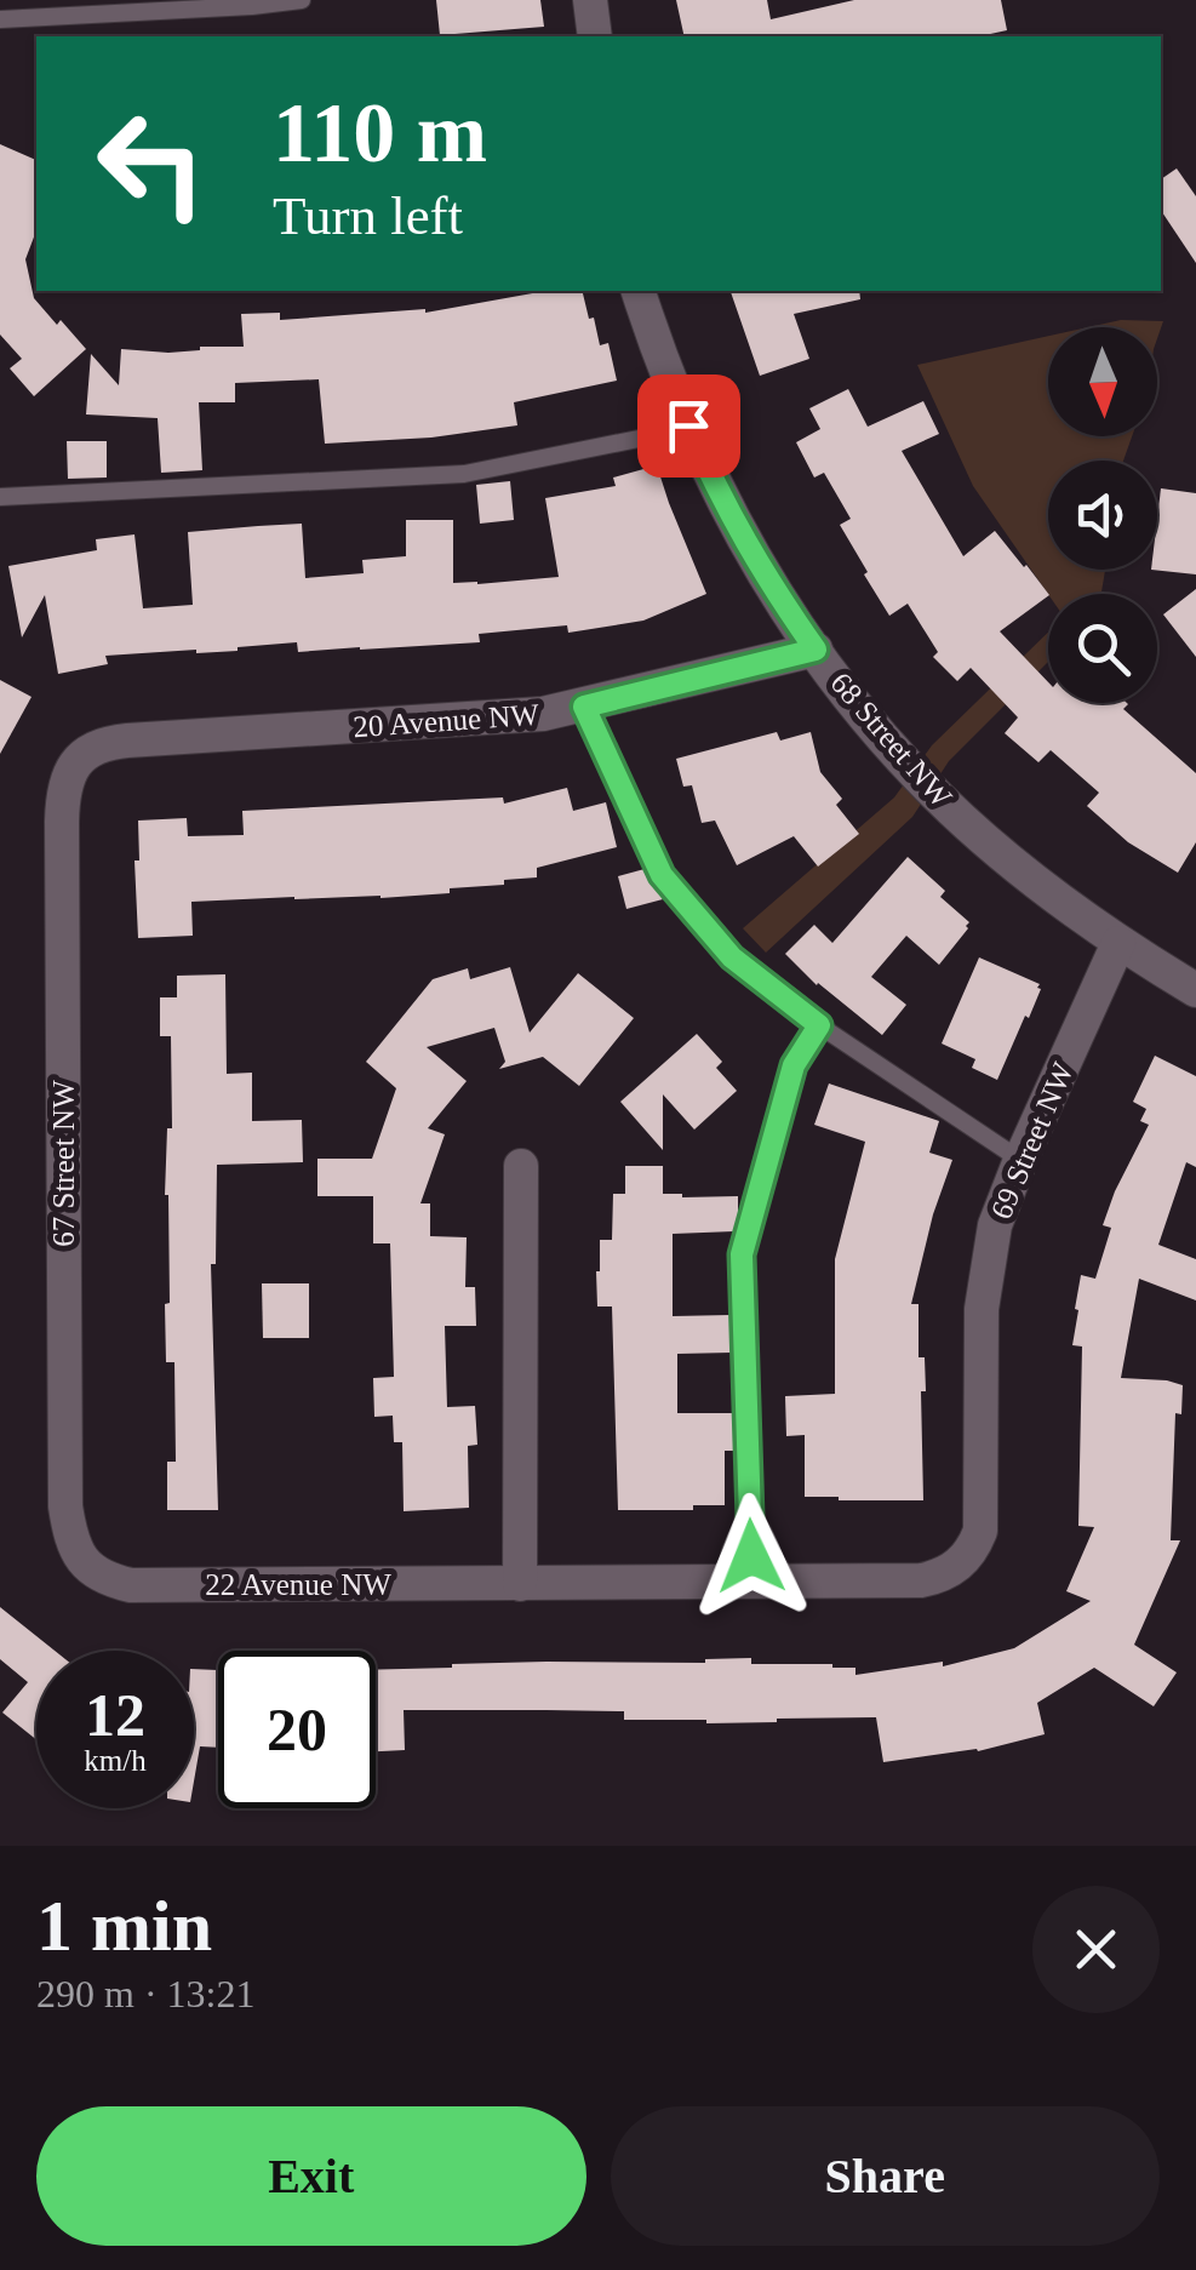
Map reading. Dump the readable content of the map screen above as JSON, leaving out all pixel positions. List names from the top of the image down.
{
  "streets": {
    "street": [
      "20 Avenue NW",
      "68 Street NW",
      "69 Street NW",
      "67 Street NW",
      "22 Avenue NW"
    ]
  },
  "crossings": [
    ["20 Avenue NW", "68 Street NW"],
    ["20 Avenue NW", "67 Street NW"],
    ["68 Street NW", "69 Street NW"],
    ["69 Street NW", "22 Avenue NW"],
    ["67 Street NW", "22 Avenue NW"]
  ],
  "north": "bottom",
  "page": {
    "turn": ["110 m", "Turn left"],
    "speed": "12 km/h",
    "limit": "20",
    "heading": ["1 min", "290 m · 13:21"],
    "buttons": ["Exit", "Share"]
  }
}
